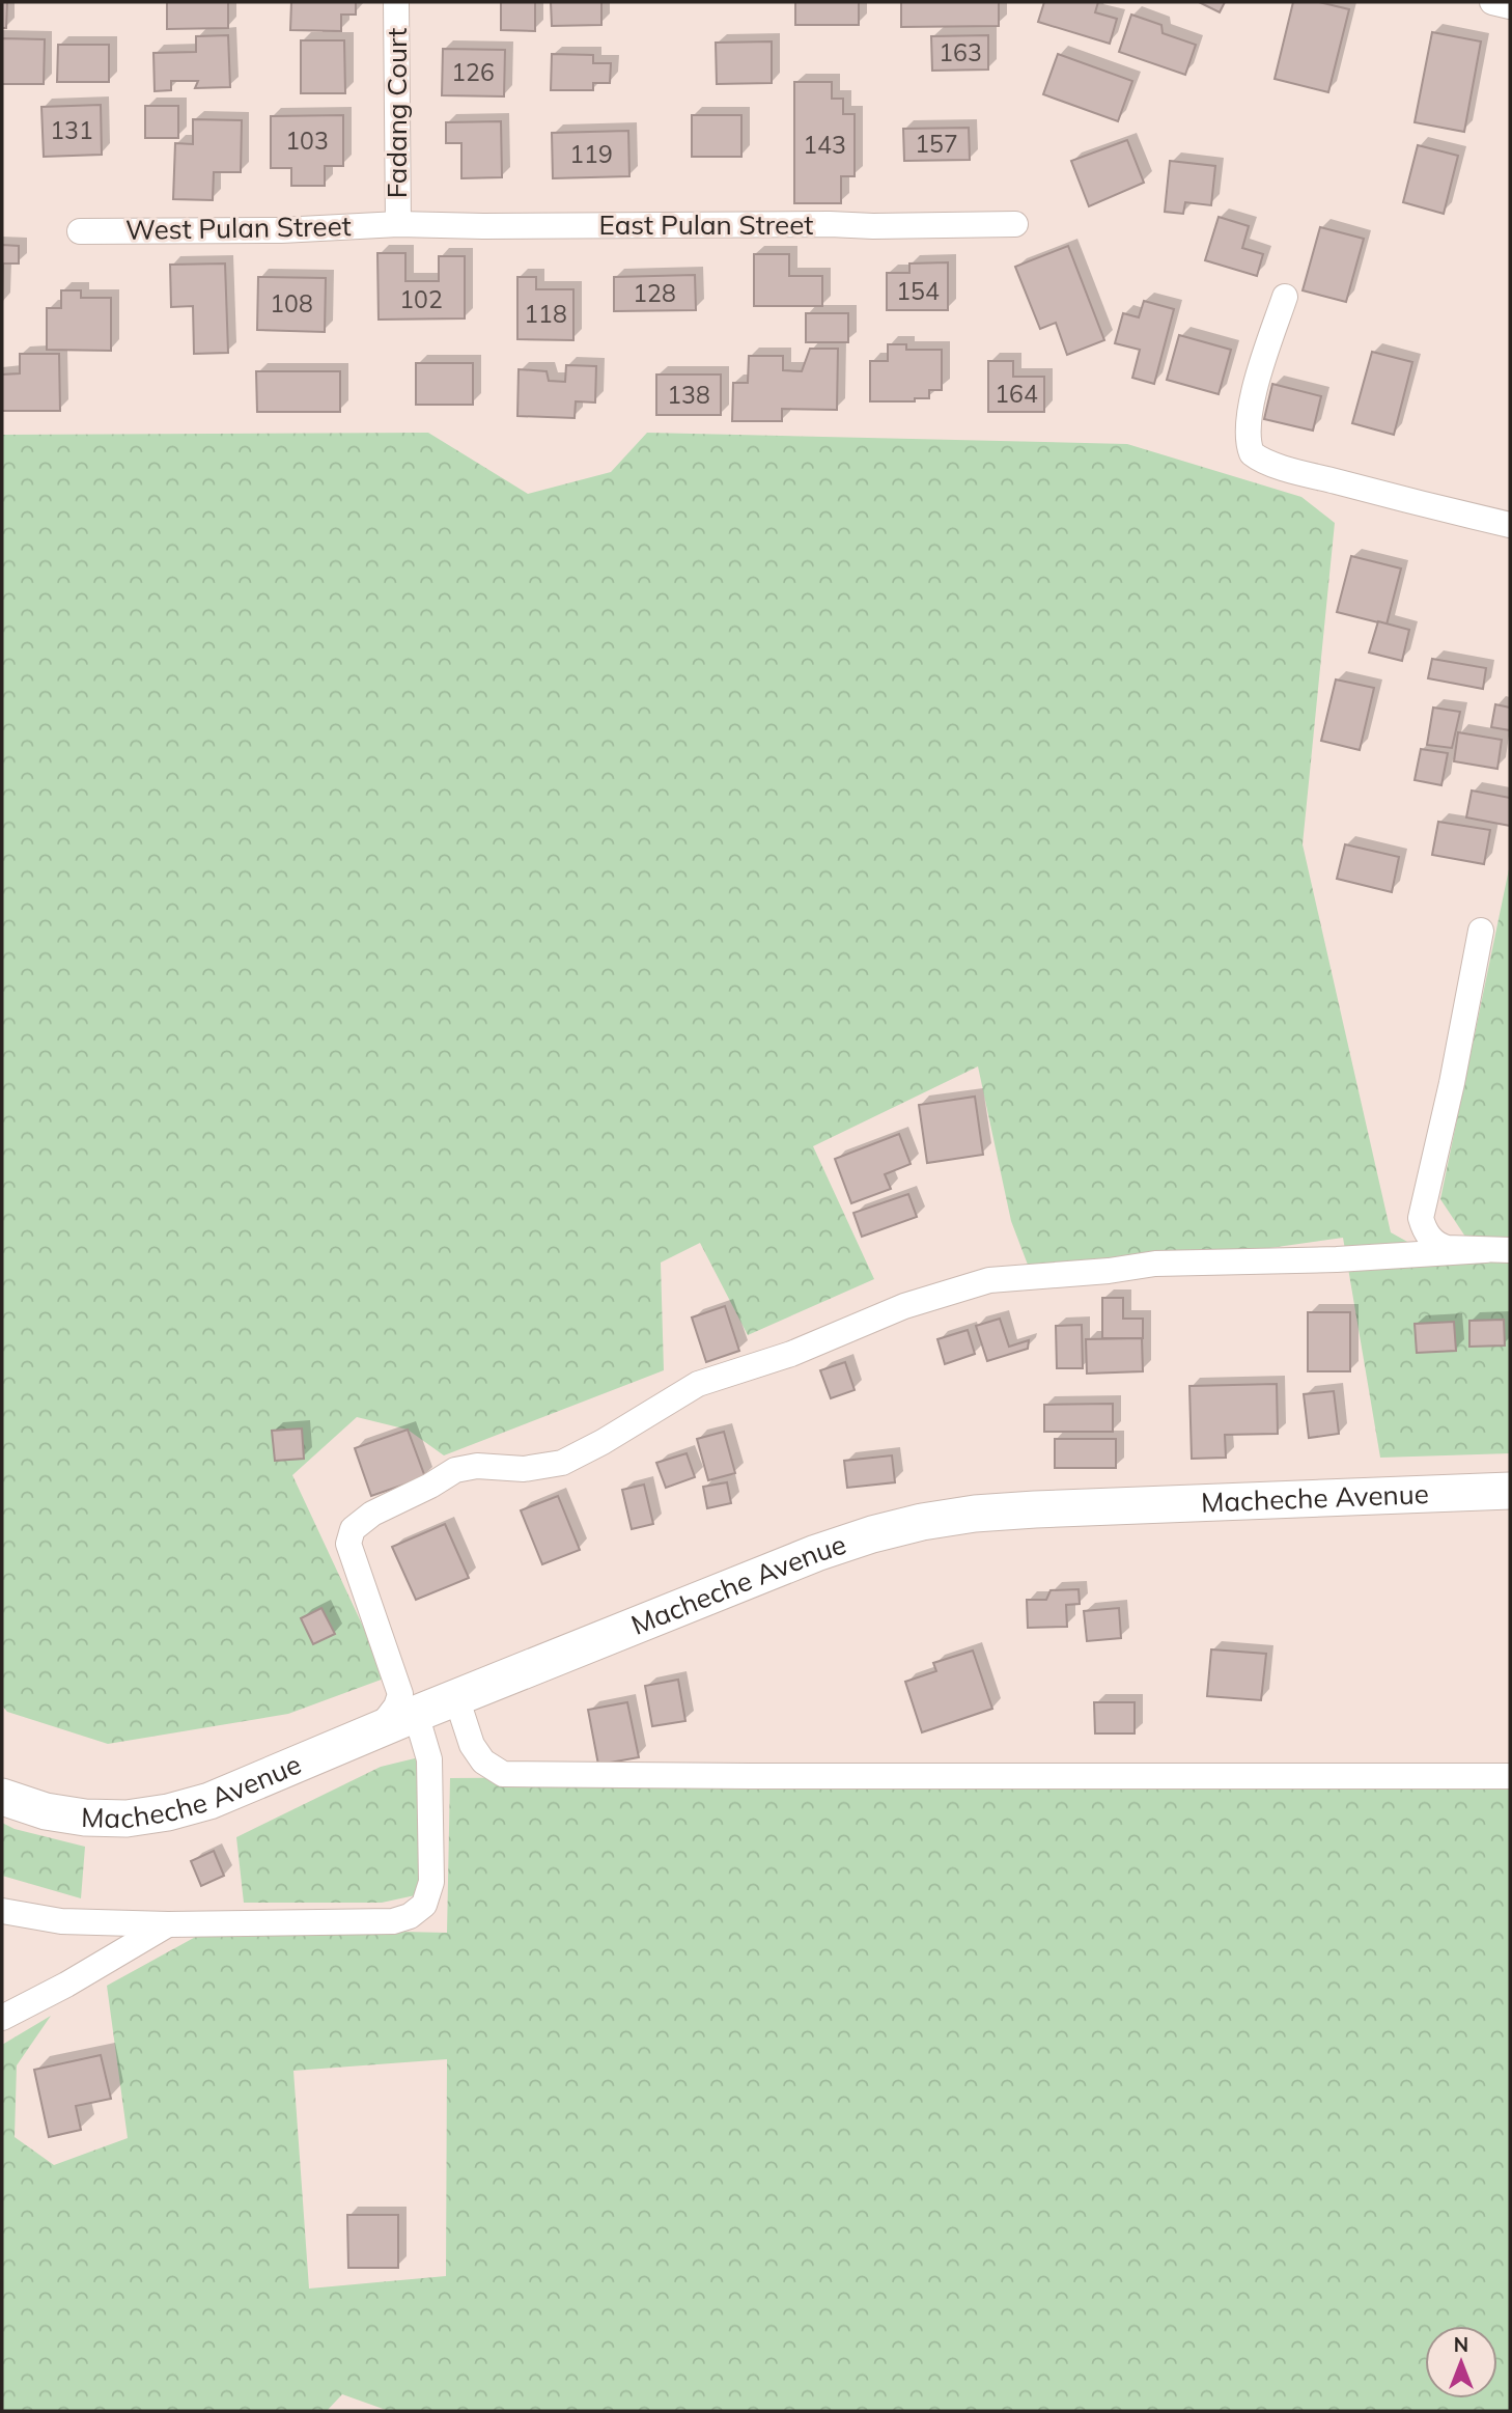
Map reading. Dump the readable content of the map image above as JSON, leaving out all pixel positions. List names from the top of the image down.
{
  "streets": {
    "main road": ["Macheche Avenue"],
    "street": ["Fadang Court", "East Pulan Street", "West Pulan Street"]
  },
  "crossings": [
    ["Fadang Court", "East Pulan Street"],
    ["Fadang Court", "West Pulan Street"],
    ["East Pulan Street", "West Pulan Street"]
  ],
  "house_numbers": [
    "163",
    "126",
    "131",
    "103",
    "157",
    "143",
    "119",
    "154",
    "128",
    "102",
    "108",
    "118",
    "164",
    "138"
  ],
  "north": "top"
}
